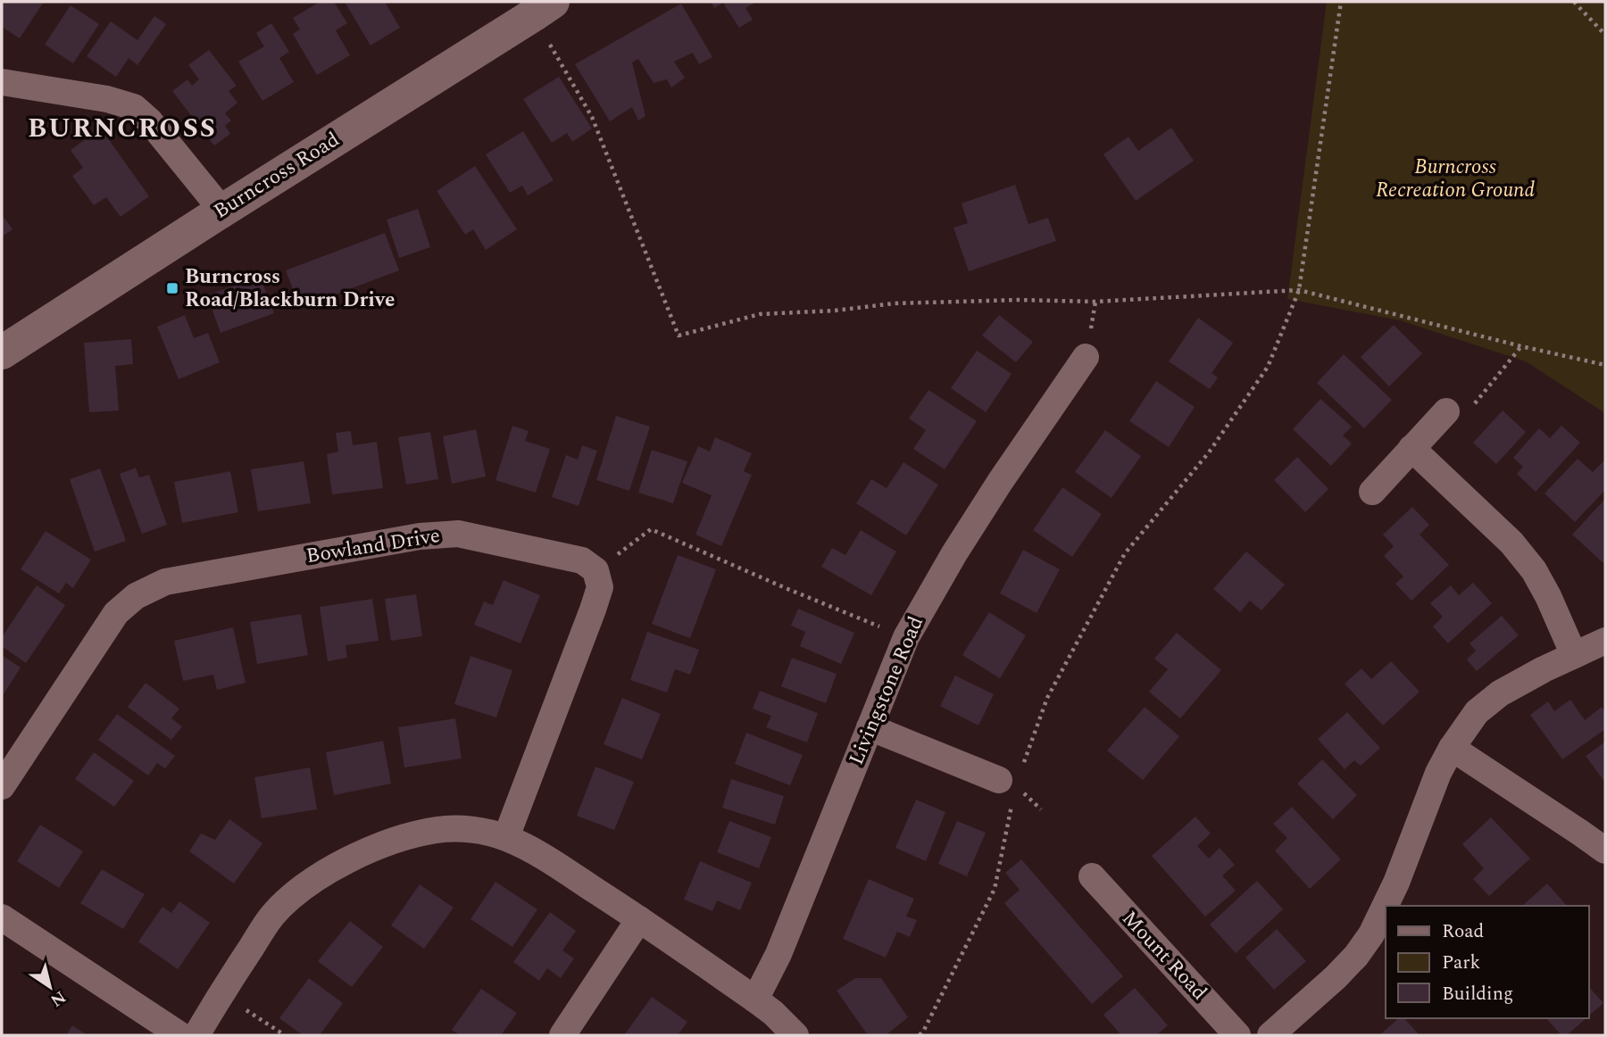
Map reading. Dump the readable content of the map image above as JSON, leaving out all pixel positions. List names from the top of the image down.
{
  "streets": {
    "main road": ["Burncross Road"],
    "street": ["Bowland Drive", "Livingstone Road", "Mount Road"]
  },
  "districts": ["BURNCROSS"],
  "parks": ["Burncross Recreation Ground"],
  "places": {
    "transit": ["Burncross Road/Blackburn Drive"]
  },
  "legend": ["Road", "Park", "Building"],
  "north": "bottom right"
}
